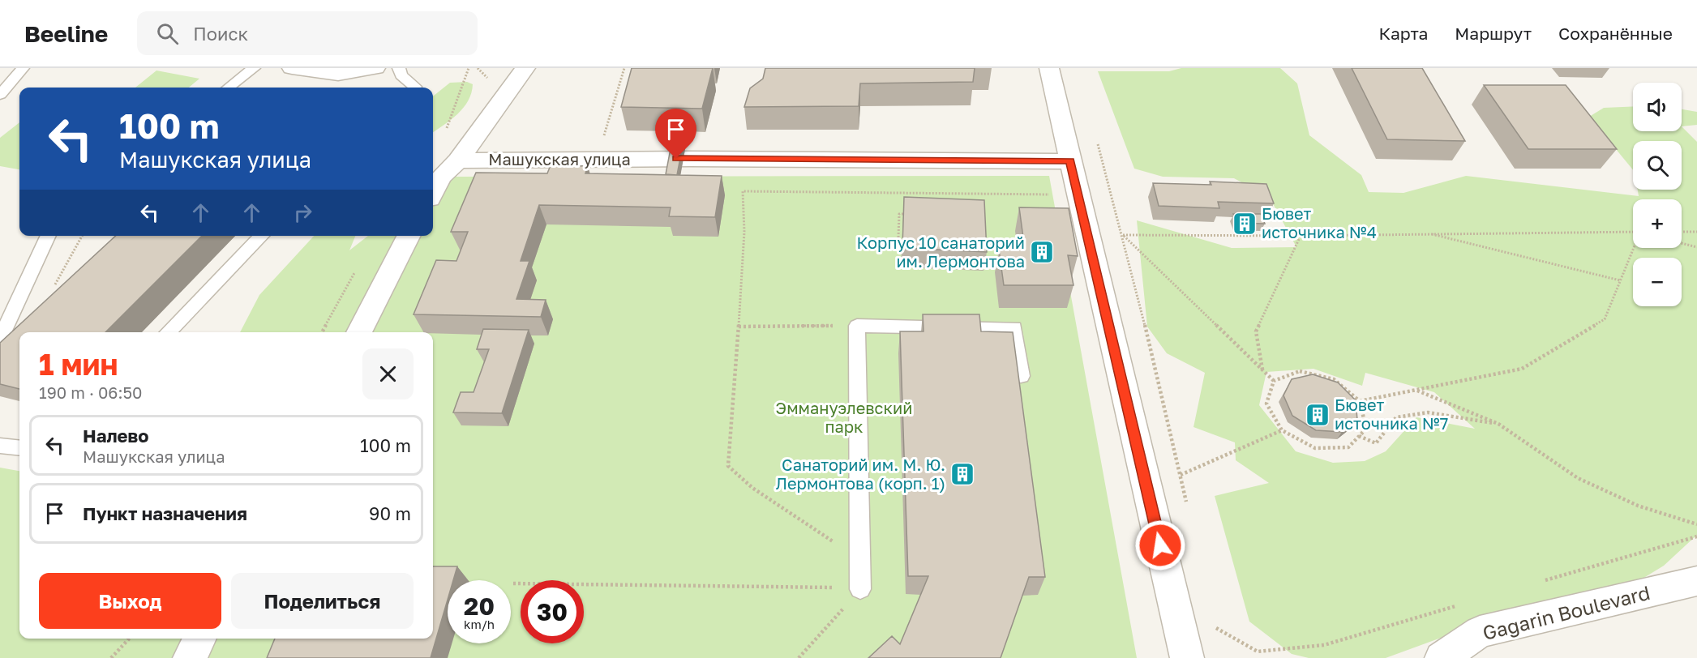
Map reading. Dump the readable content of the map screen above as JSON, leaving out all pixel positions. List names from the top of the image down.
{
  "streets": {
    "street": ["Машукская улица", "Gagarin Boulevard"]
  },
  "parks": ["Эммануэлевский парк"],
  "places": {
    "building": [
      "Бювет источника №4",
      "Корпус 10 санаторий им. Лермонтова",
      "Бювет источника №7",
      "Санаторий им. М. Ю. Лермонтова (корп. 1)"
    ]
  },
  "page": {
    "header": "Beeline",
    "search": "Поиск",
    "nav": ["Карта", "Маршрут", "Сохранённые"],
    "map_buttons": ["+", "−"],
    "turn": ["100 m", "Машукская улица"],
    "heading": ["1 мин", "190 m · 06:50"],
    "list": [
      {
        "name": "Налево",
        "note": "Машукская улица",
        "value": "100 m"
      },
      {
        "name": "Пункт назначения",
        "value": "90 m"
      }
    ],
    "buttons": ["Выход", "Поделиться"],
    "speed": "20 km/h",
    "limit": "30"
  }
}
